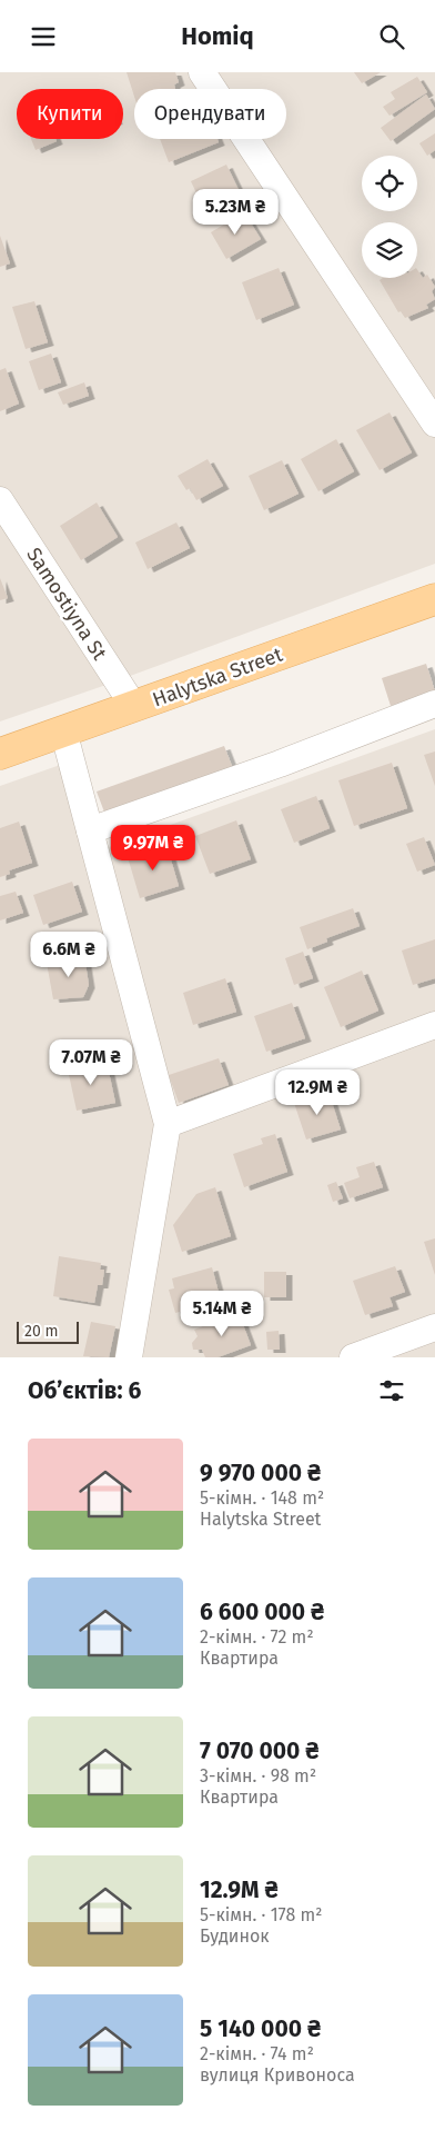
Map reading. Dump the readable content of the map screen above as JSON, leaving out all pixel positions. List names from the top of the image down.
{
  "streets": {
    "main road": ["Halytska Street"],
    "street": ["Samostiyna St"]
  },
  "crossings": [
    ["Samostiyna St", "Halytska Street"]
  ],
  "scale_bar": "20 m",
  "page": {
    "header": "Homiq",
    "chip": ["Купити", "Орендувати"],
    "price": [
      "5.23M ₴",
      "9.97M ₴",
      "6.6M ₴",
      "7.07M ₴",
      "12.9M ₴",
      "5.14M ₴"
    ],
    "scale": "20 m",
    "heading": "Об’єктів: 6",
    "list": [
      {
        "name": "9 970 000 ₴",
        "note": "5-кімн. · 148 m² · Halytska Street"
      },
      {
        "name": "6 600 000 ₴",
        "note": "2-кімн. · 72 m² · Квартира"
      },
      {
        "name": "7 070 000 ₴",
        "note": "3-кімн. · 98 m² · Квартира"
      },
      {
        "name": "12.9M ₴",
        "note": "5-кімн. · 178 m² · Будинок"
      },
      {
        "name": "5 140 000 ₴",
        "note": "2-кімн. · 74 m² · вулиця Кривоноса"
      }
    ]
  }
}
